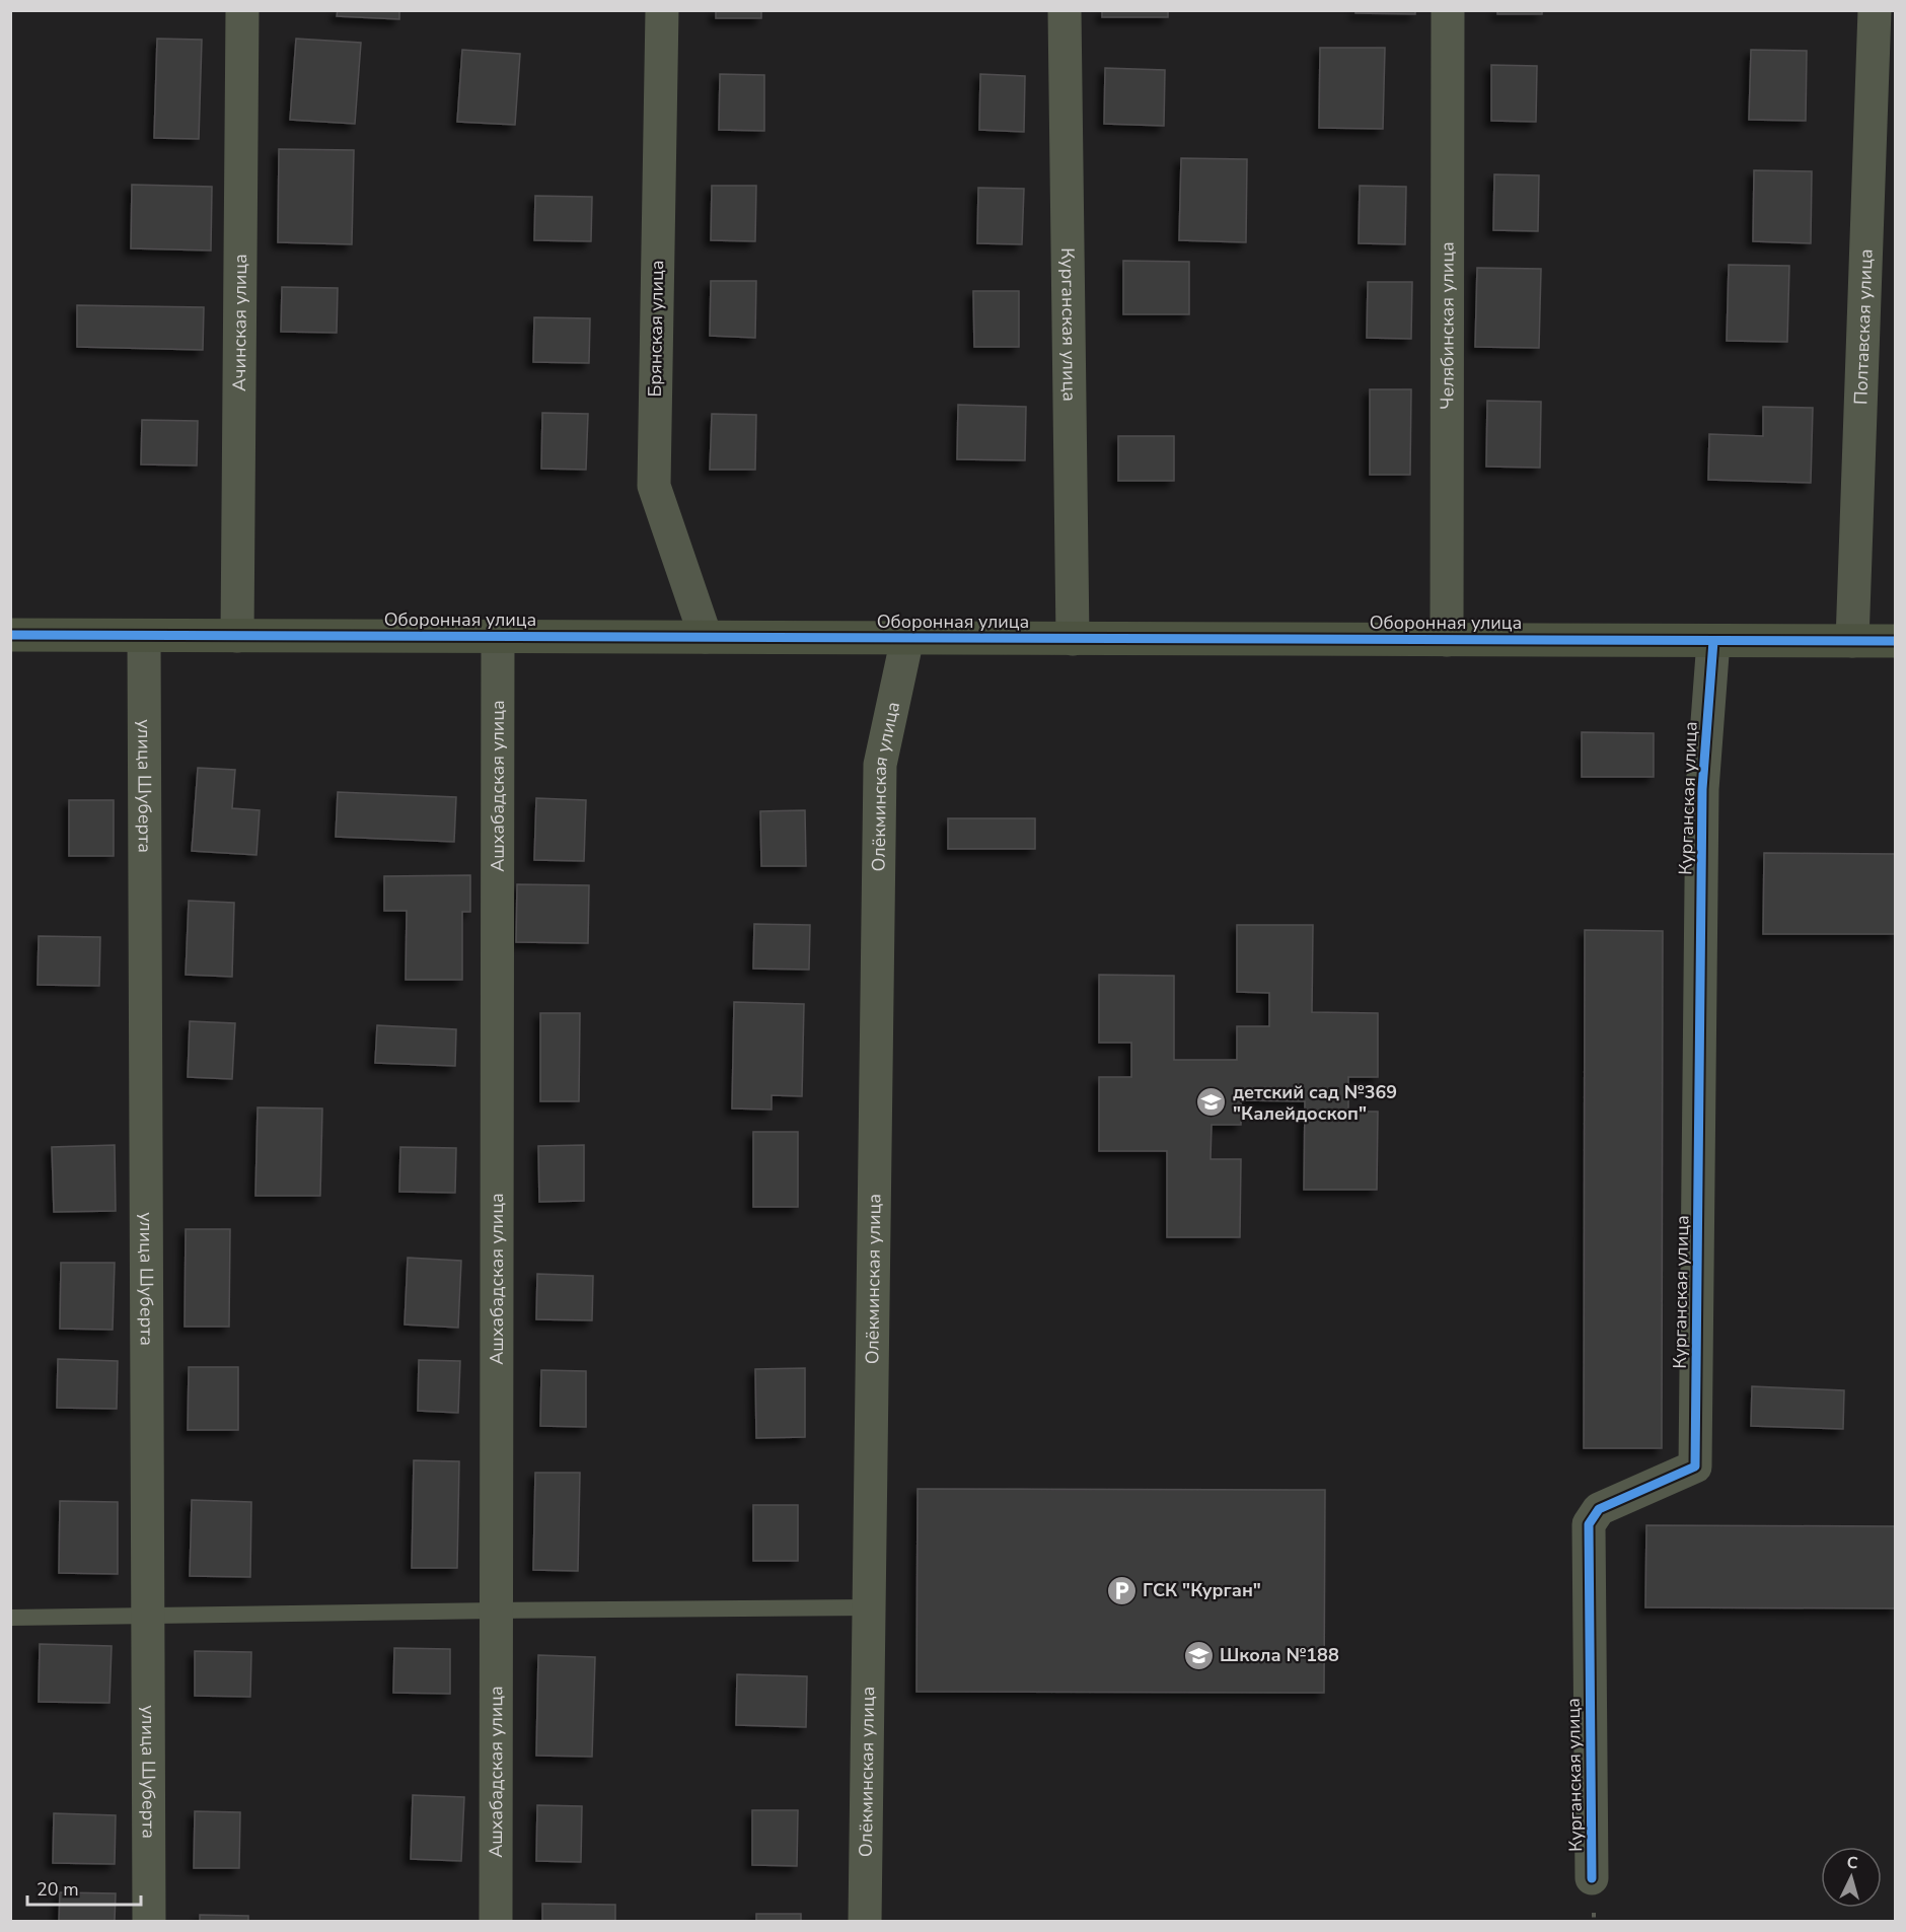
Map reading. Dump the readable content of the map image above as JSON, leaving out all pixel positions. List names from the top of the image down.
{
  "streets": {
    "street": [
      "Ачинская улица",
      "Курганская улица",
      "Челябинская улица",
      "Полтавская улица",
      "Брянская улица",
      "Оборонная улица",
      "улица Шуберта",
      "Ашхабадская улица",
      "Олёкминская улица"
    ]
  },
  "crossings": [
    ["Ачинская улица", "Оборонная улица"],
    ["Курганская улица", "Оборонная улица"],
    ["Челябинская улица", "Оборонная улица"],
    ["Полтавская улица", "Оборонная улица"],
    ["Брянская улица", "Оборонная улица"],
    ["Оборонная улица", "улица Шуберта"],
    ["Оборонная улица", "Ашхабадская улица"],
    ["Оборонная улица", "Олёкминская улица"]
  ],
  "places": {
    "school or university": ["детский сад №369 \"Калейдоскоп\"", "Школа №188"],
    "parking": ["ГСК \"Курган\""]
  },
  "scale_bar": "20 m",
  "north": "top"
}
